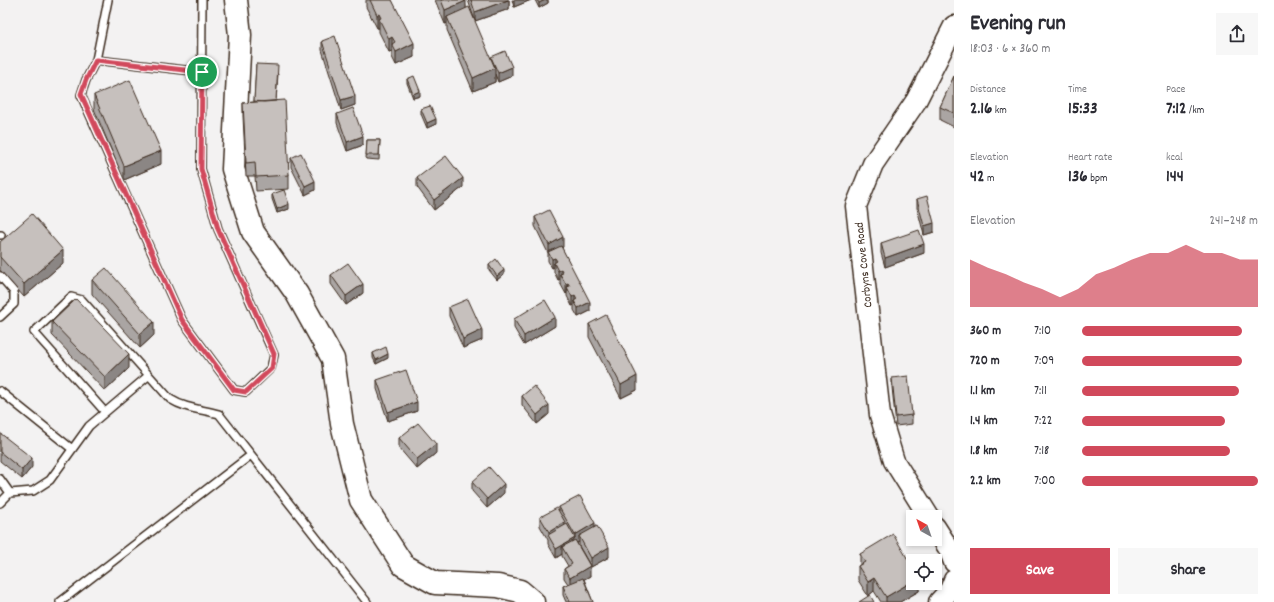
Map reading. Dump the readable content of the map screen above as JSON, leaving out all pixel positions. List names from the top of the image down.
{
  "streets": {
    "main road": ["Corbyns Cove Road"]
  },
  "north": "top left",
  "page": {
    "heading": ["Evening run", "18:03 · 6 × 360 m"],
    "stats": [
      ["Distance", "2.16 km"],
      ["Time", "15:33"],
      ["Pace", "7:12 /km"],
      ["Elevation", "42 m"],
      ["Heart rate", "136 bpm"],
      ["kcal", "144"]
    ],
    "chart": ["Elevation", "241–248 m"],
    "list": [
      {
        "name": "360 m",
        "note": "7:10"
      },
      {
        "name": "720 m",
        "note": "7:09"
      },
      {
        "name": "1.1 km",
        "note": "7:11"
      },
      {
        "name": "1.4 km",
        "note": "7:22"
      },
      {
        "name": "1.8 km",
        "note": "7:18"
      },
      {
        "name": "2.2 km",
        "note": "7:00"
      }
    ],
    "buttons": ["Save", "Share"]
  }
}
